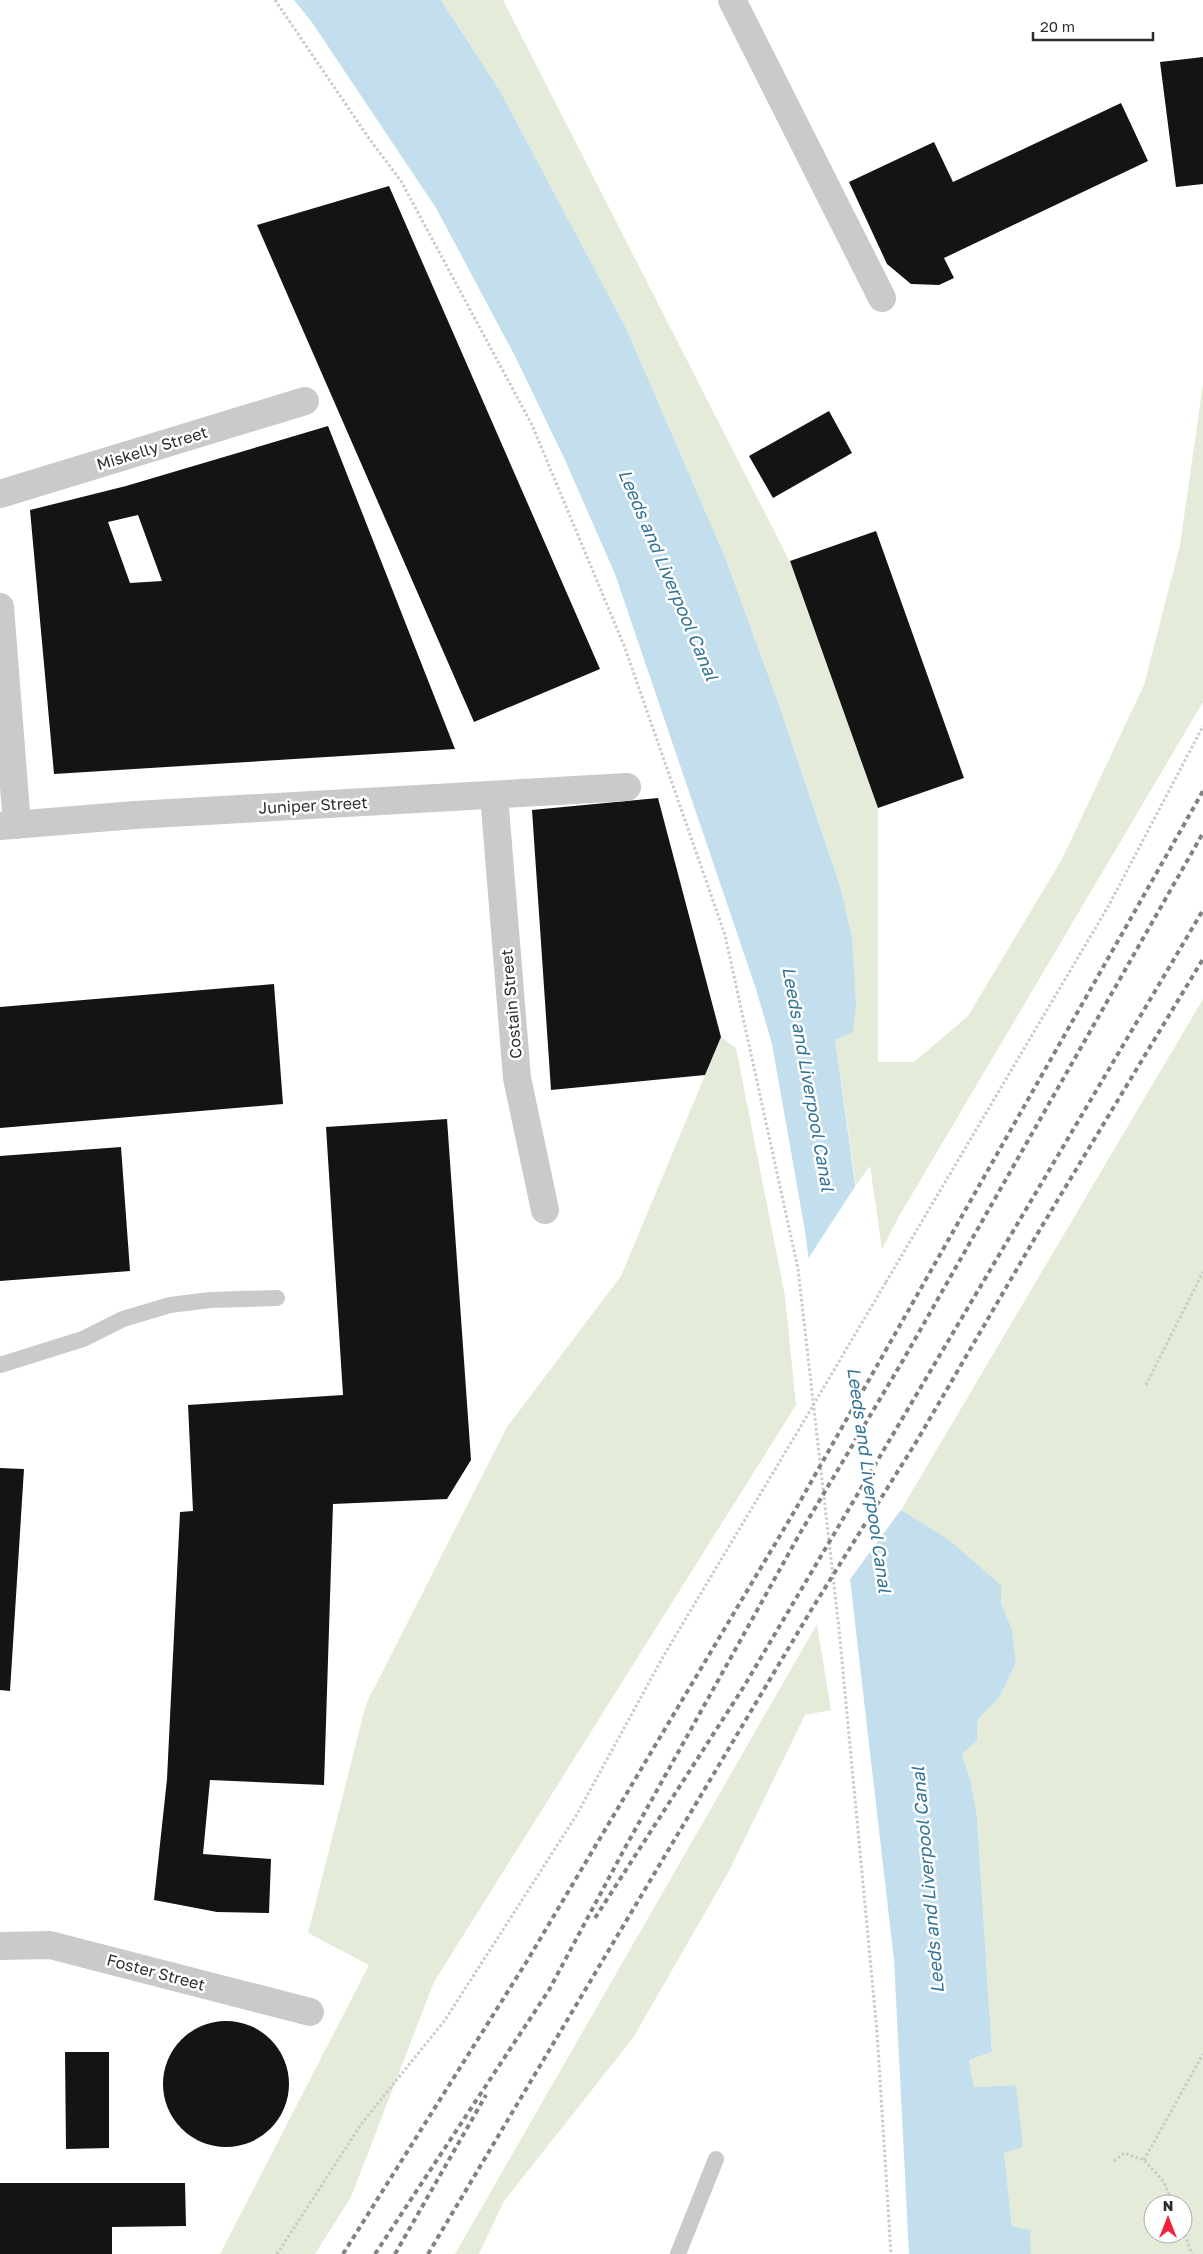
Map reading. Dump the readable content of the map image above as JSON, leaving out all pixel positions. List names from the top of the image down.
{
  "streets": {
    "street": [
      "Miskelly Street",
      "Juniper Street",
      "Costain Street",
      "Foster Street"
    ]
  },
  "crossings": [
    ["Juniper Street", "Costain Street"]
  ],
  "water": ["Leeds and Liverpool Canal"],
  "scale_bar": "20 m",
  "north": "top"
}
